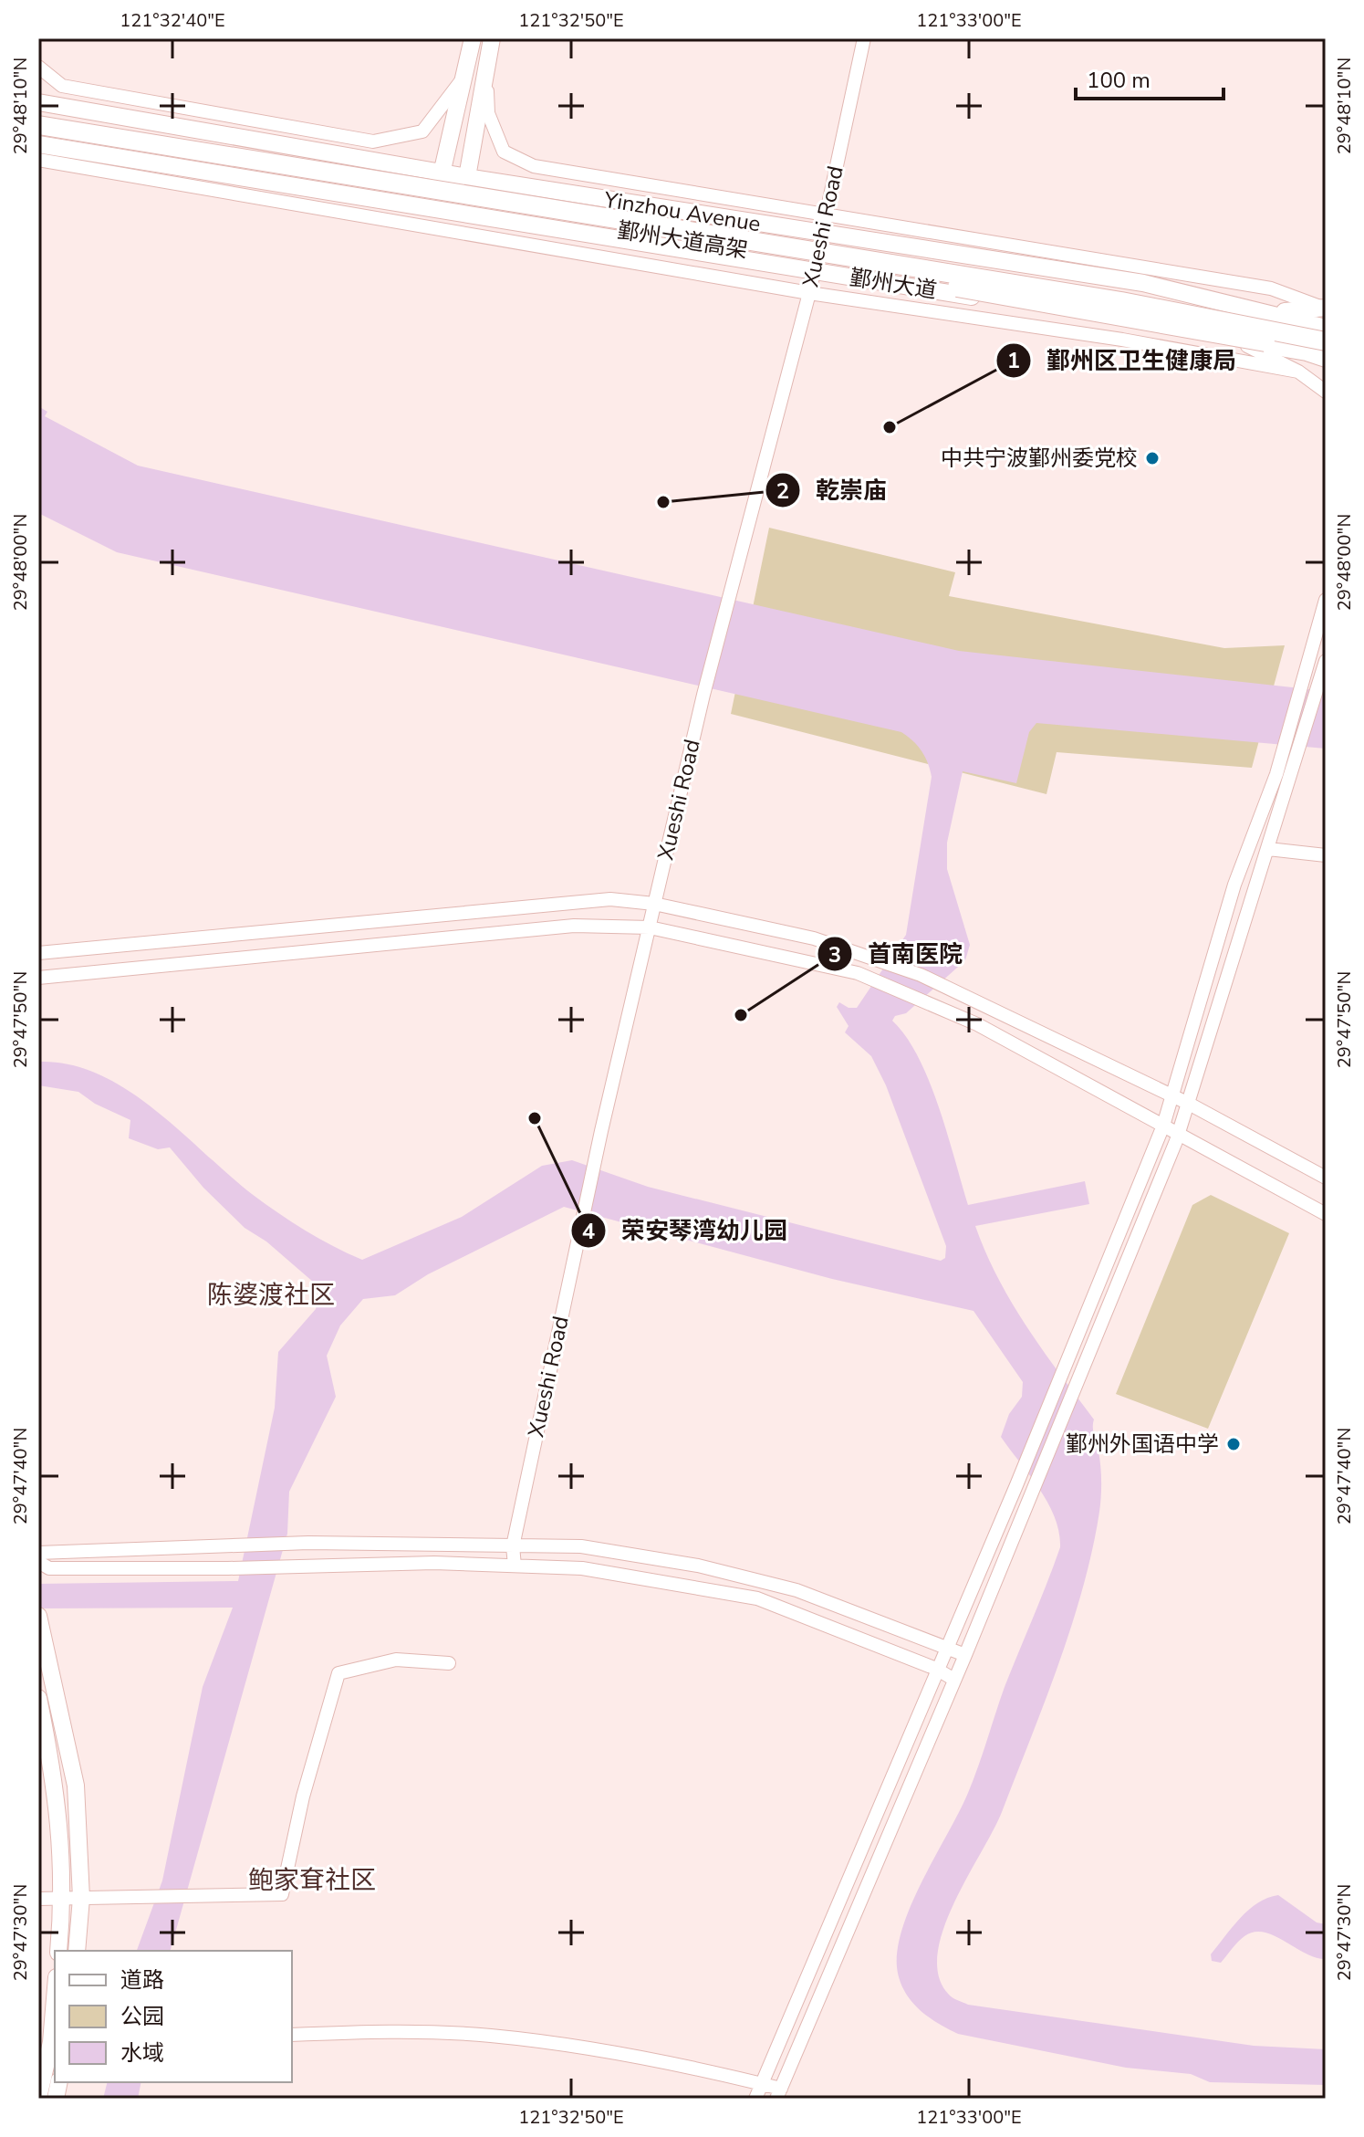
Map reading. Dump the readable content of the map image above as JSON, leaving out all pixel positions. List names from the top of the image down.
{
  "streets": {
    "highway": ["Yinzhou Avenue", "鄞州大道高架"],
    "main road": ["鄞州大道"],
    "street": ["Xueshi Road"]
  },
  "crossings": [
    ["Yinzhou Avenue", "Xueshi Road"],
    ["Xueshi Road", "鄞州大道"]
  ],
  "districts": ["陈婆渡社区", "鲍家耷社区"],
  "places": [
    "鄞州区卫生健康局",
    "中共宁波鄞州委党校",
    "乾崇庙",
    "首南医院",
    "荣安琴湾幼儿园",
    "鄞州外国语中学"
  ],
  "legend": ["道路", "公园", "水域"],
  "scale_bar": "100 m",
  "coordinates": [
    "121°32'40\"E",
    "121°32'50\"E",
    "121°33'00\"E",
    "29°48'10\"N",
    "29°48'00\"N",
    "29°47'50\"N",
    "29°47'40\"N",
    "29°47'30\"N"
  ]
}
